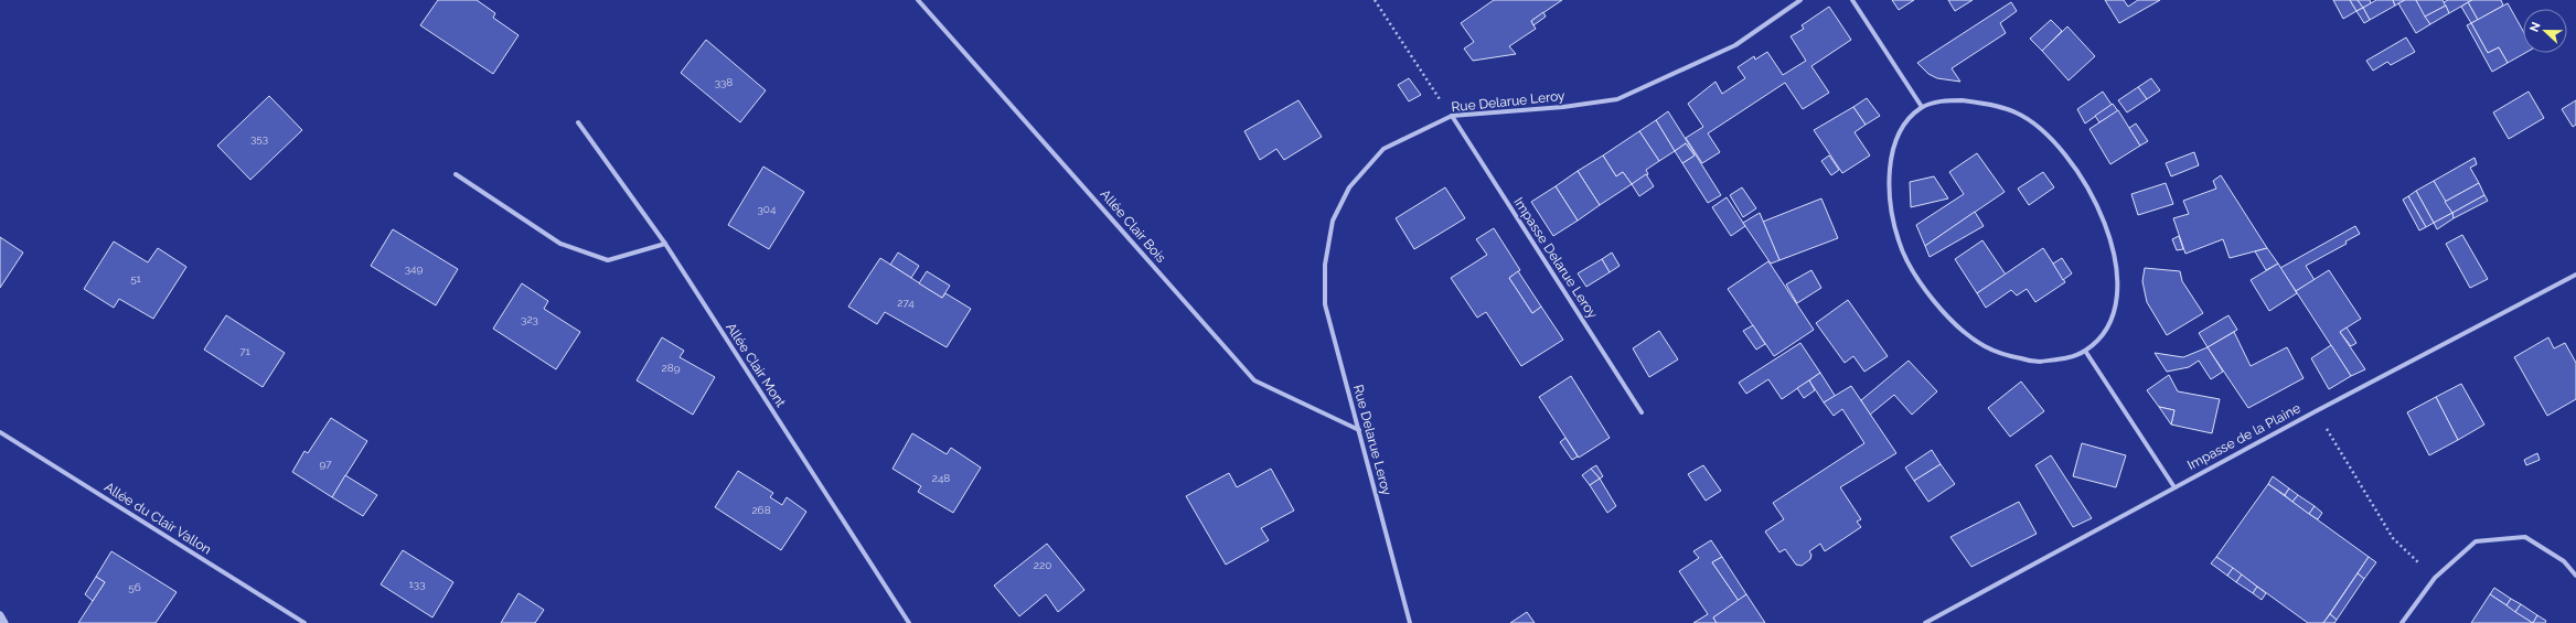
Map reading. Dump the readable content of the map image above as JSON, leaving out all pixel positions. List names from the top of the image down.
{
  "streets": {
    "street": [
      "Rue Delarue Leroy",
      "Allée Clair Bois",
      "Impasse Delarue Leroy",
      "Allée Clair Mont",
      "Impasse de la Plaine",
      "Allée du Clair Vallon"
    ]
  },
  "crossings": [
    ["Rue Delarue Leroy", "Allée Clair Bois"],
    ["Rue Delarue Leroy", "Impasse Delarue Leroy"]
  ],
  "house_numbers": [
    "338",
    "353",
    "304",
    "349",
    "51",
    "274",
    "323",
    "71",
    "289",
    "97",
    "248",
    "268",
    "220",
    "133",
    "56"
  ],
  "north": "left"
}
